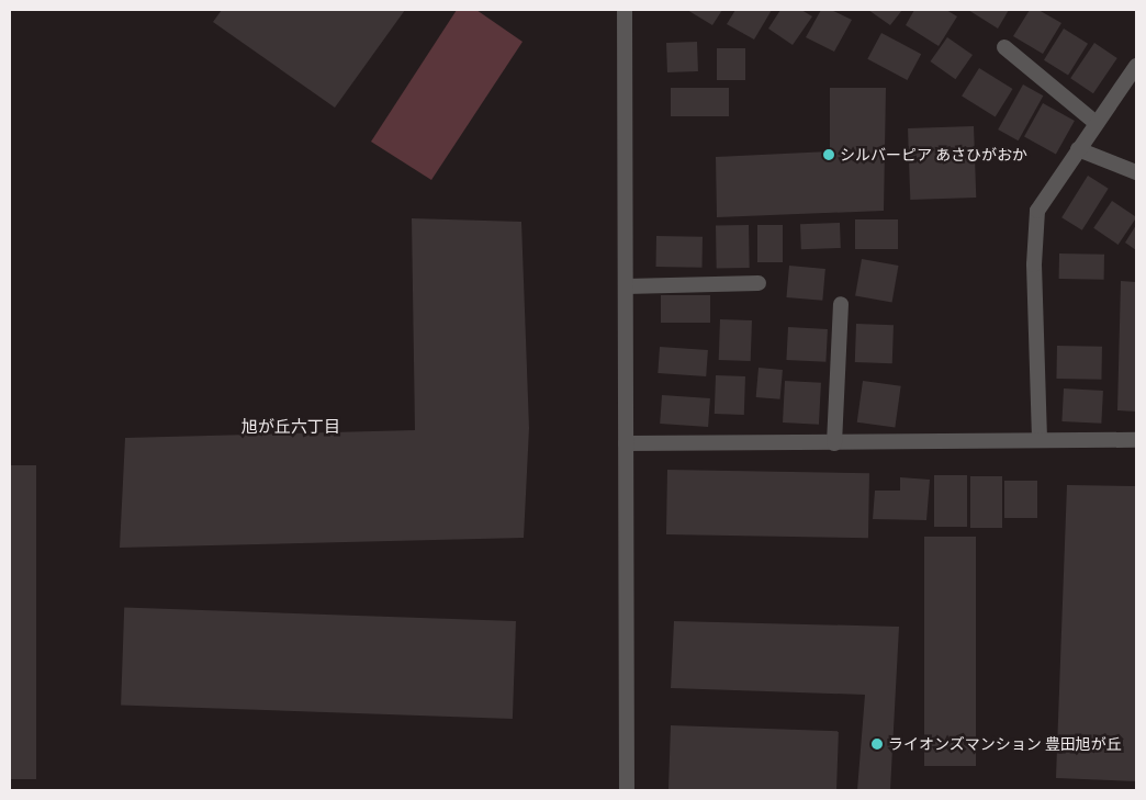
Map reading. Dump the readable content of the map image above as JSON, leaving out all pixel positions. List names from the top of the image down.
{
  "districts": ["旭が丘六丁目"],
  "places": ["シルバーピア あさひがおか", "ライオンズマンション 豊田旭が丘"]
}
